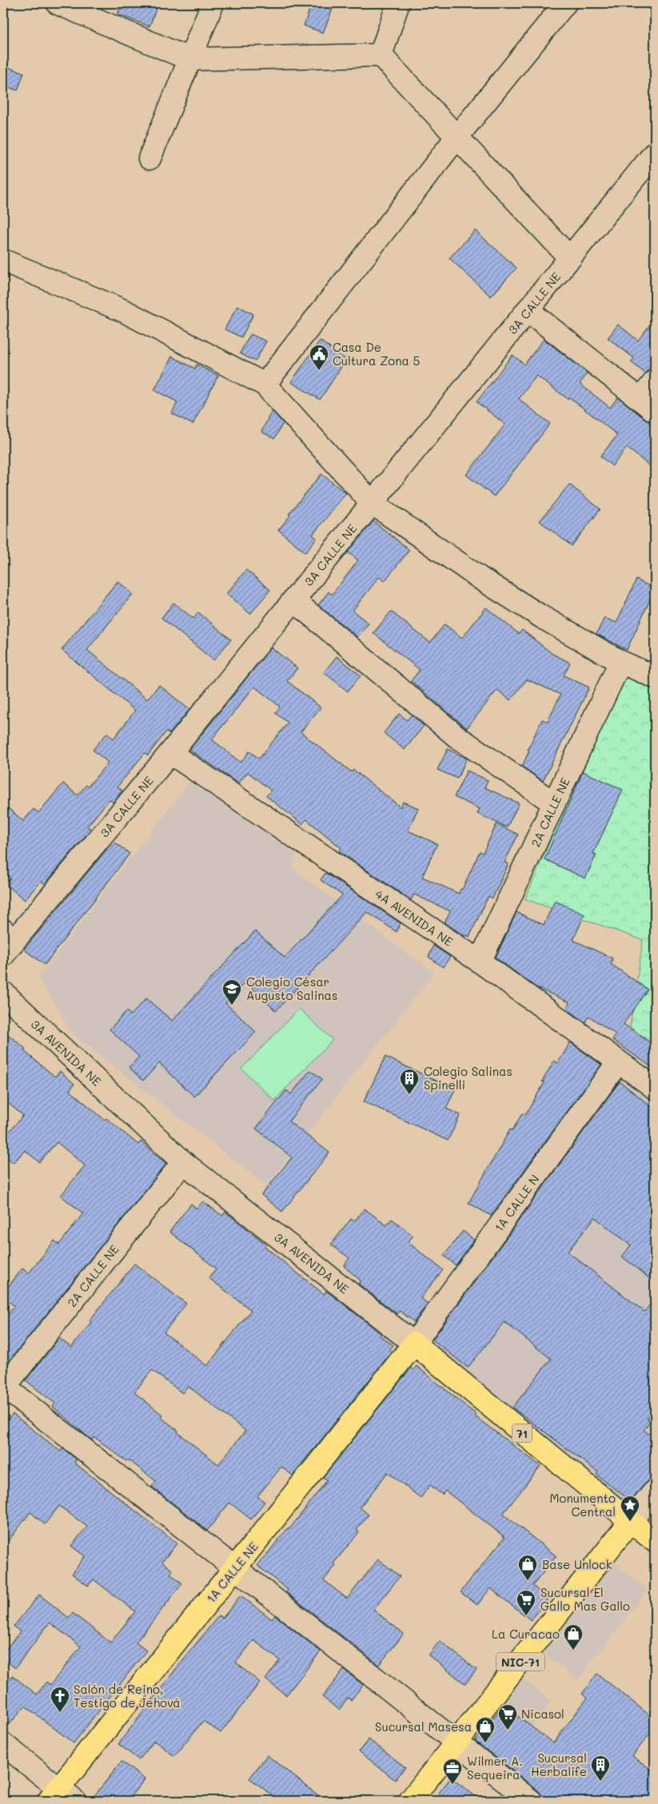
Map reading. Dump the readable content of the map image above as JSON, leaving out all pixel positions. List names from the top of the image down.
{
  "streets": {
    "highway": [
      "3A AVENIDA NE",
      "71",
      "1A CALLE NE",
      "NIC-71"
    ],
    "street": [
      "3A CALLE NE",
      "2A CALLE NE",
      "4A AVENIDA NE",
      "1A CALLE N"
    ]
  },
  "crossings": [
    ["3A CALLE NE", "4A AVENIDA NE"],
    ["2A CALLE NE", "4A AVENIDA NE"],
    ["2A CALLE NE", "3A AVENIDA NE"],
    ["4A AVENIDA NE", "1A CALLE N"],
    ["3A AVENIDA NE", "1A CALLE N"],
    ["3A AVENIDA NE", "1A CALLE NE"],
    ["3A AVENIDA NE", "NIC-71"],
    ["1A CALLE N", "1A CALLE NE"]
  ],
  "places": {
    "public building": ["Casa De Cultura Zona 5"],
    "school or university": ["Colegio César Augusto Salinas"],
    "building": ["Colegio Salinas Spinelli", "Sucursal Herbalife"],
    "place": ["Monumento Central"],
    "shop": ["Base Unlock", "La Curacao", "Sucursal Masesa"],
    "supermarket": ["Sucursal El Gallo Mas Gallo", "Nicasol"],
    "church": ["Salón de Reino, Testigo de Jehová"],
    "office": ["Wilmer A. Sequeira"]
  }
}
